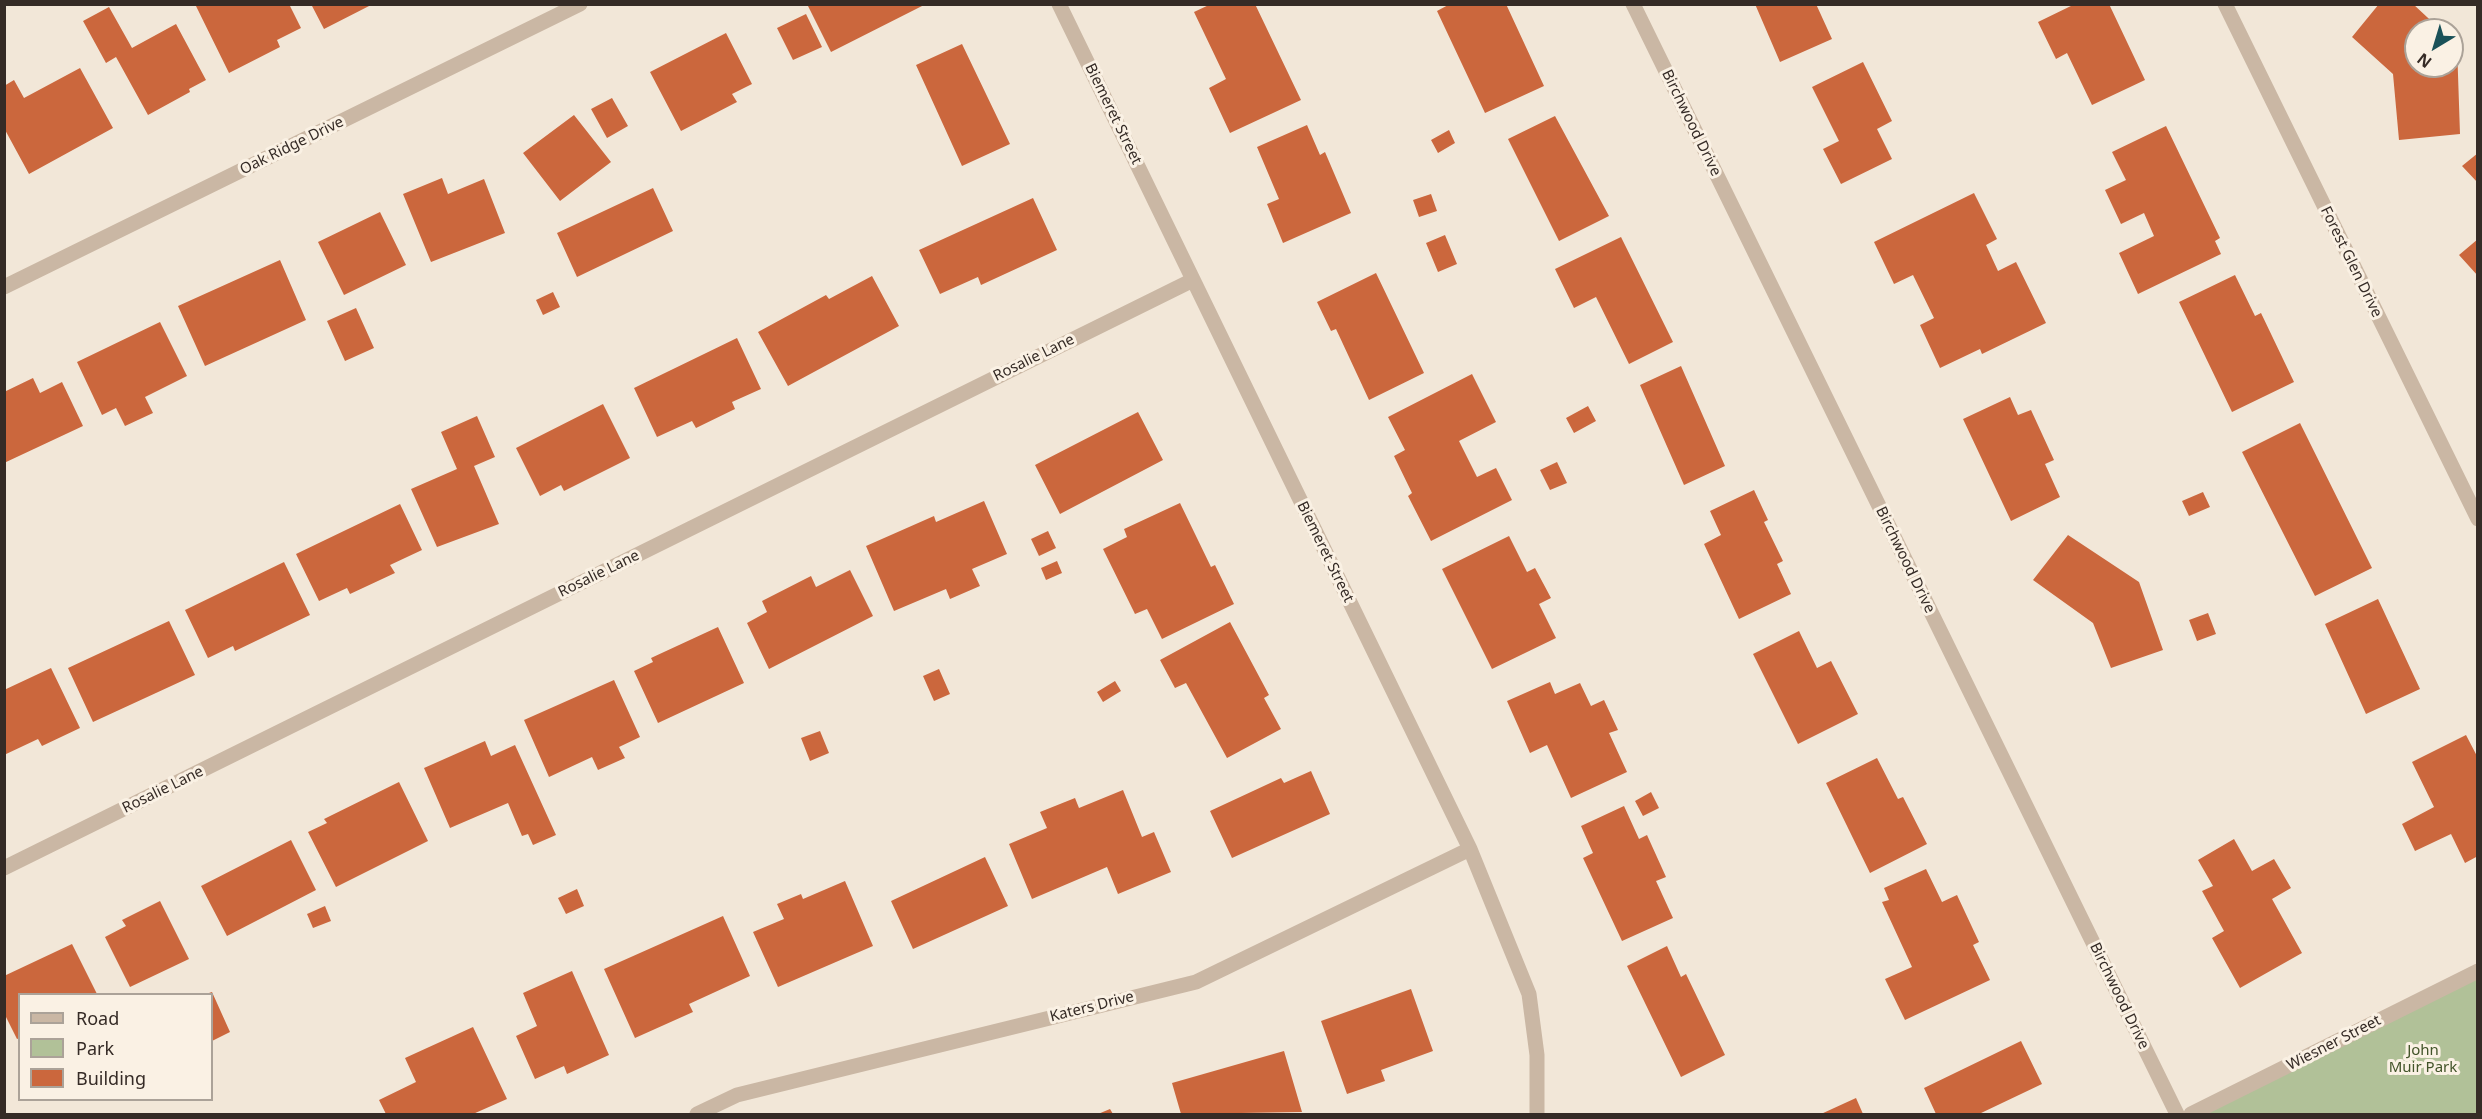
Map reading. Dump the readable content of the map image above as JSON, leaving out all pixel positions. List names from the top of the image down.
{
  "streets": {
    "street": [
      "Biemeret Street",
      "Birchwood Drive",
      "Oak Ridge Drive",
      "Forest Glen Drive",
      "Rosalie Lane",
      "Katers Drive",
      "Wiesner Street"
    ]
  },
  "crossings": [
    ["Biemeret Street", "Rosalie Lane"],
    ["Biemeret Street", "Katers Drive"]
  ],
  "parks": ["John Muir Park"],
  "legend": ["Road", "Park", "Building"],
  "north": "bottom left"
}
